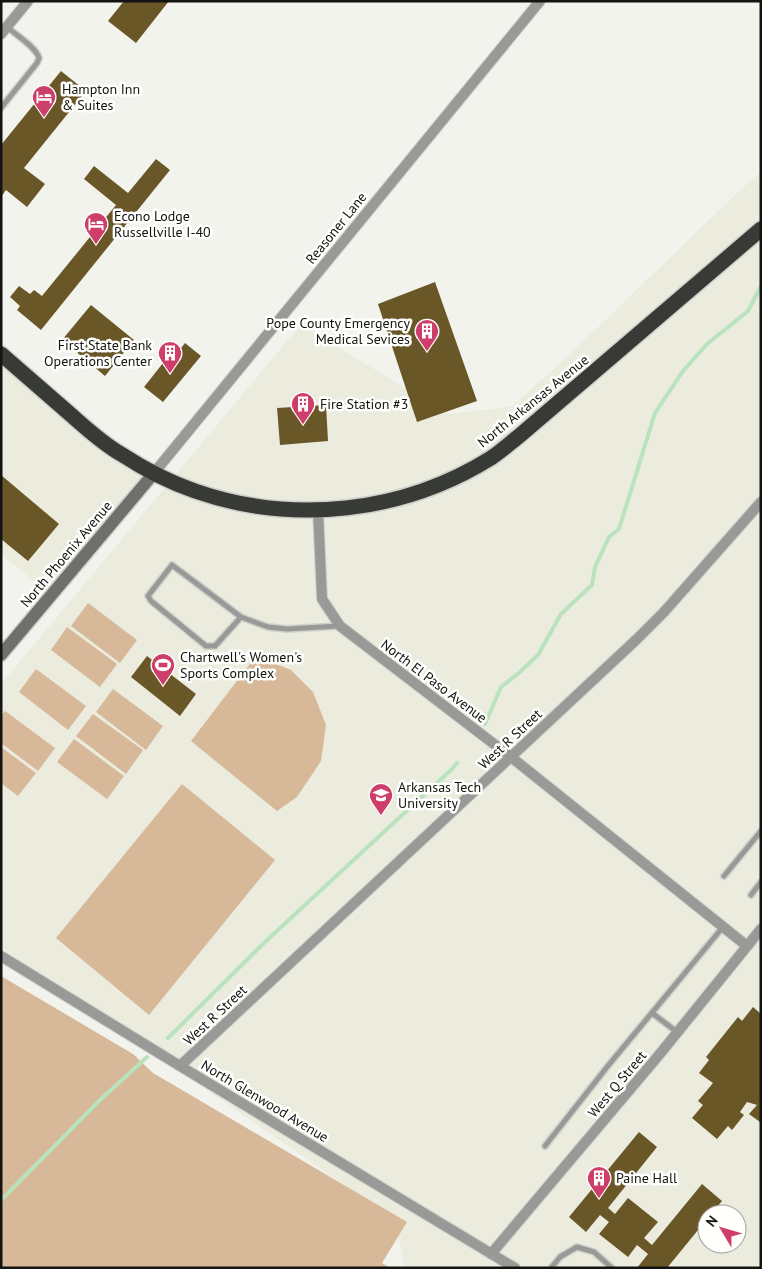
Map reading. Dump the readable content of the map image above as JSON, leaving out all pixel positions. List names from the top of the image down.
{
  "streets": {
    "highway": ["North Arkansas Avenue"],
    "street": [
      "Reasoner Lane",
      "North Phoenix Avenue",
      "North El Paso Avenue",
      "West R Street",
      "West Q Street",
      "North Glenwood Avenue"
    ]
  },
  "crossings": [
    ["Reasoner Lane", "North Arkansas Avenue"],
    ["Reasoner Lane", "North Phoenix Avenue"],
    ["North Arkansas Avenue", "North Phoenix Avenue"],
    ["North Arkansas Avenue", "North El Paso Avenue"],
    ["North El Paso Avenue", "West R Street"],
    ["North El Paso Avenue", "West Q Street"],
    ["West R Street", "North Glenwood Avenue"],
    ["West Q Street", "North Glenwood Avenue"]
  ],
  "places": {
    "hotel": ["Hampton Inn & Suites", "Econo Lodge Russellville I-40"],
    "building": [
      "Pope County Emergency Medical Sevices",
      "First State Bank Operations Center",
      "Fire Station #3",
      "Paine Hall"
    ],
    "sports": ["Chartwell's Women's Sports Complex"],
    "school or university": ["Arkansas Tech University"]
  },
  "north": "top left"
}
